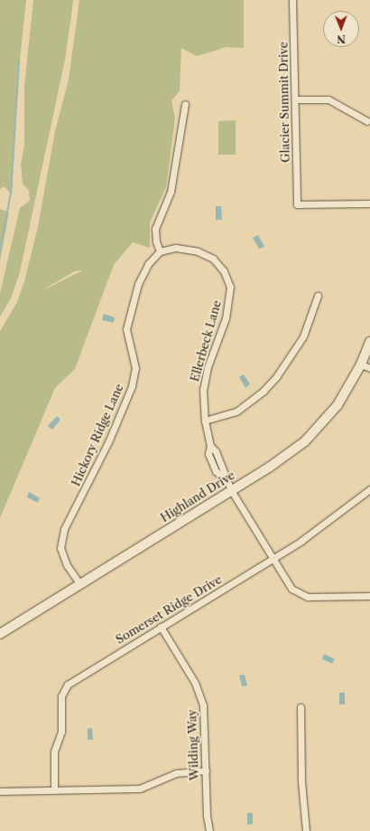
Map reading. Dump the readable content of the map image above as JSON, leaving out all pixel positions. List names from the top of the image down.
{
  "streets": {
    "street": [
      "Glacier Summit Drive",
      "Ellerbeck Lane",
      "Hickory Ridge Lane",
      "Highland Drive",
      "Somerset Ridge Drive",
      "Wilding Way"
    ]
  },
  "crossings": [
    ["Ellerbeck Lane", "Hickory Ridge Lane"],
    ["Ellerbeck Lane", "Highland Drive"],
    ["Ellerbeck Lane", "Somerset Ridge Drive"],
    ["Hickory Ridge Lane", "Highland Drive"],
    ["Somerset Ridge Drive", "Wilding Way"]
  ],
  "north": "bottom"
}
